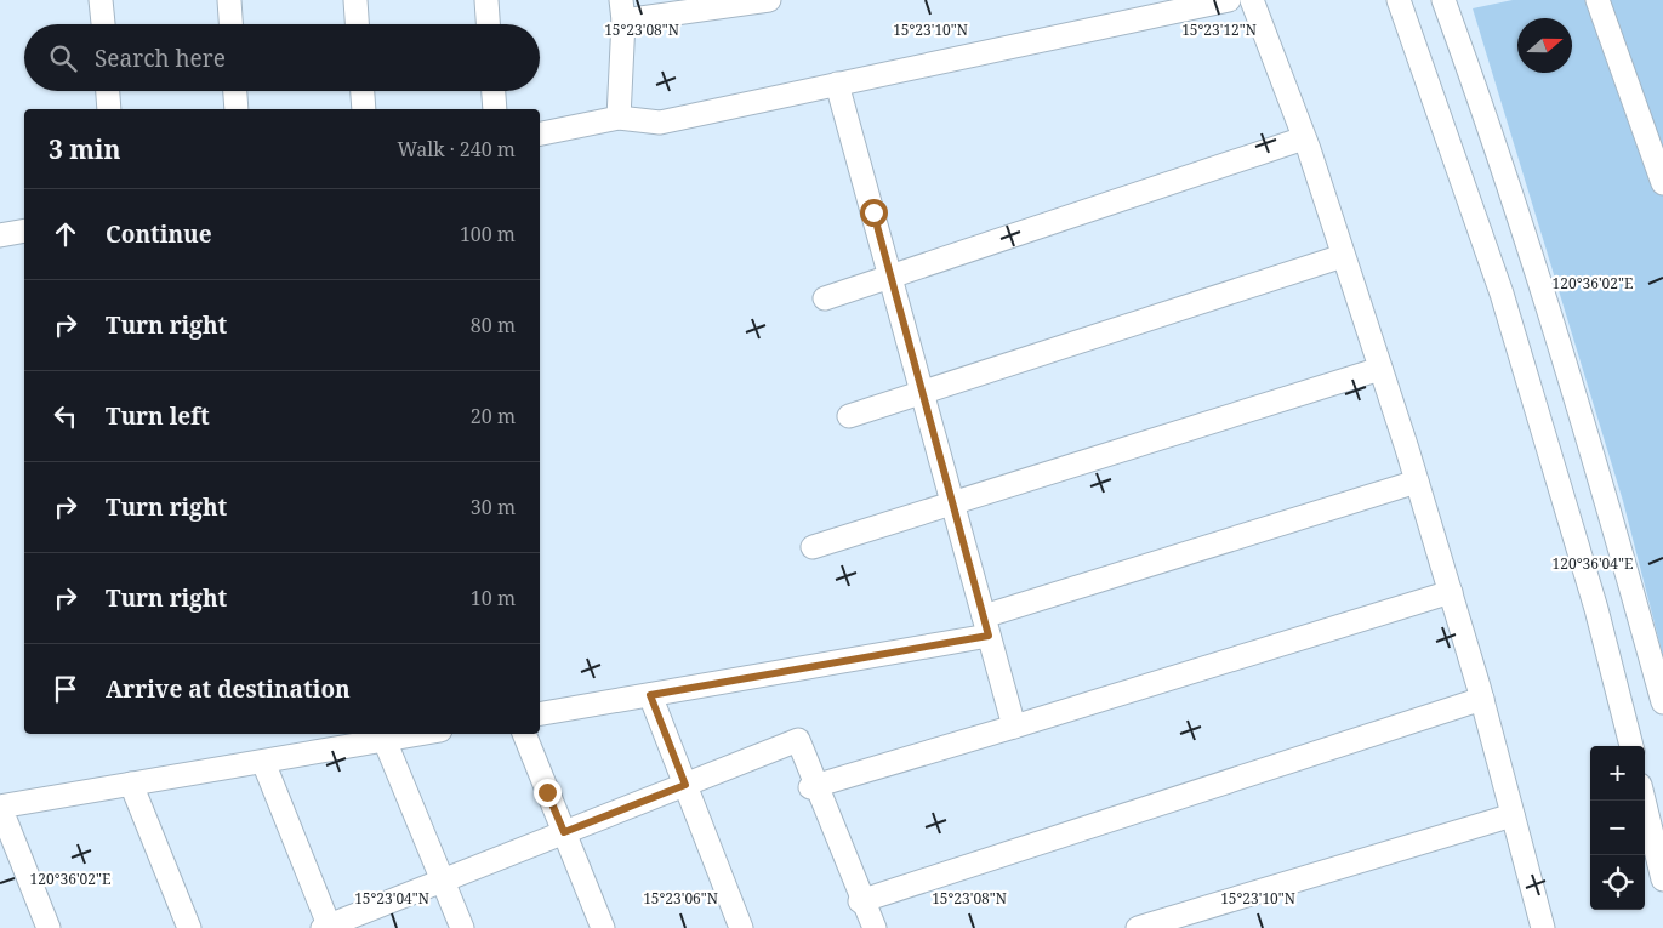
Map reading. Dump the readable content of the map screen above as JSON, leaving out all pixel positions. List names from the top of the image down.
{
  "north": "right",
  "page": {
    "search": "Search here",
    "heading": ["3 min", "Walk · 240 m"],
    "list": [
      ["Continue", "100 m"],
      ["Turn right", "80 m"],
      ["Turn left", "20 m"],
      ["Turn right", "30 m"],
      ["Turn right", "10 m"],
      "Arrive at destination"
    ],
    "map_buttons": ["+", "−"]
  },
  "coordinates": [
    "15°23'08\"N",
    "15°23'10\"N",
    "15°23'12\"N",
    "120°36'02\"E",
    "120°36'04\"E",
    "15°23'04\"N",
    "15°23'06\"N"
  ]
}
